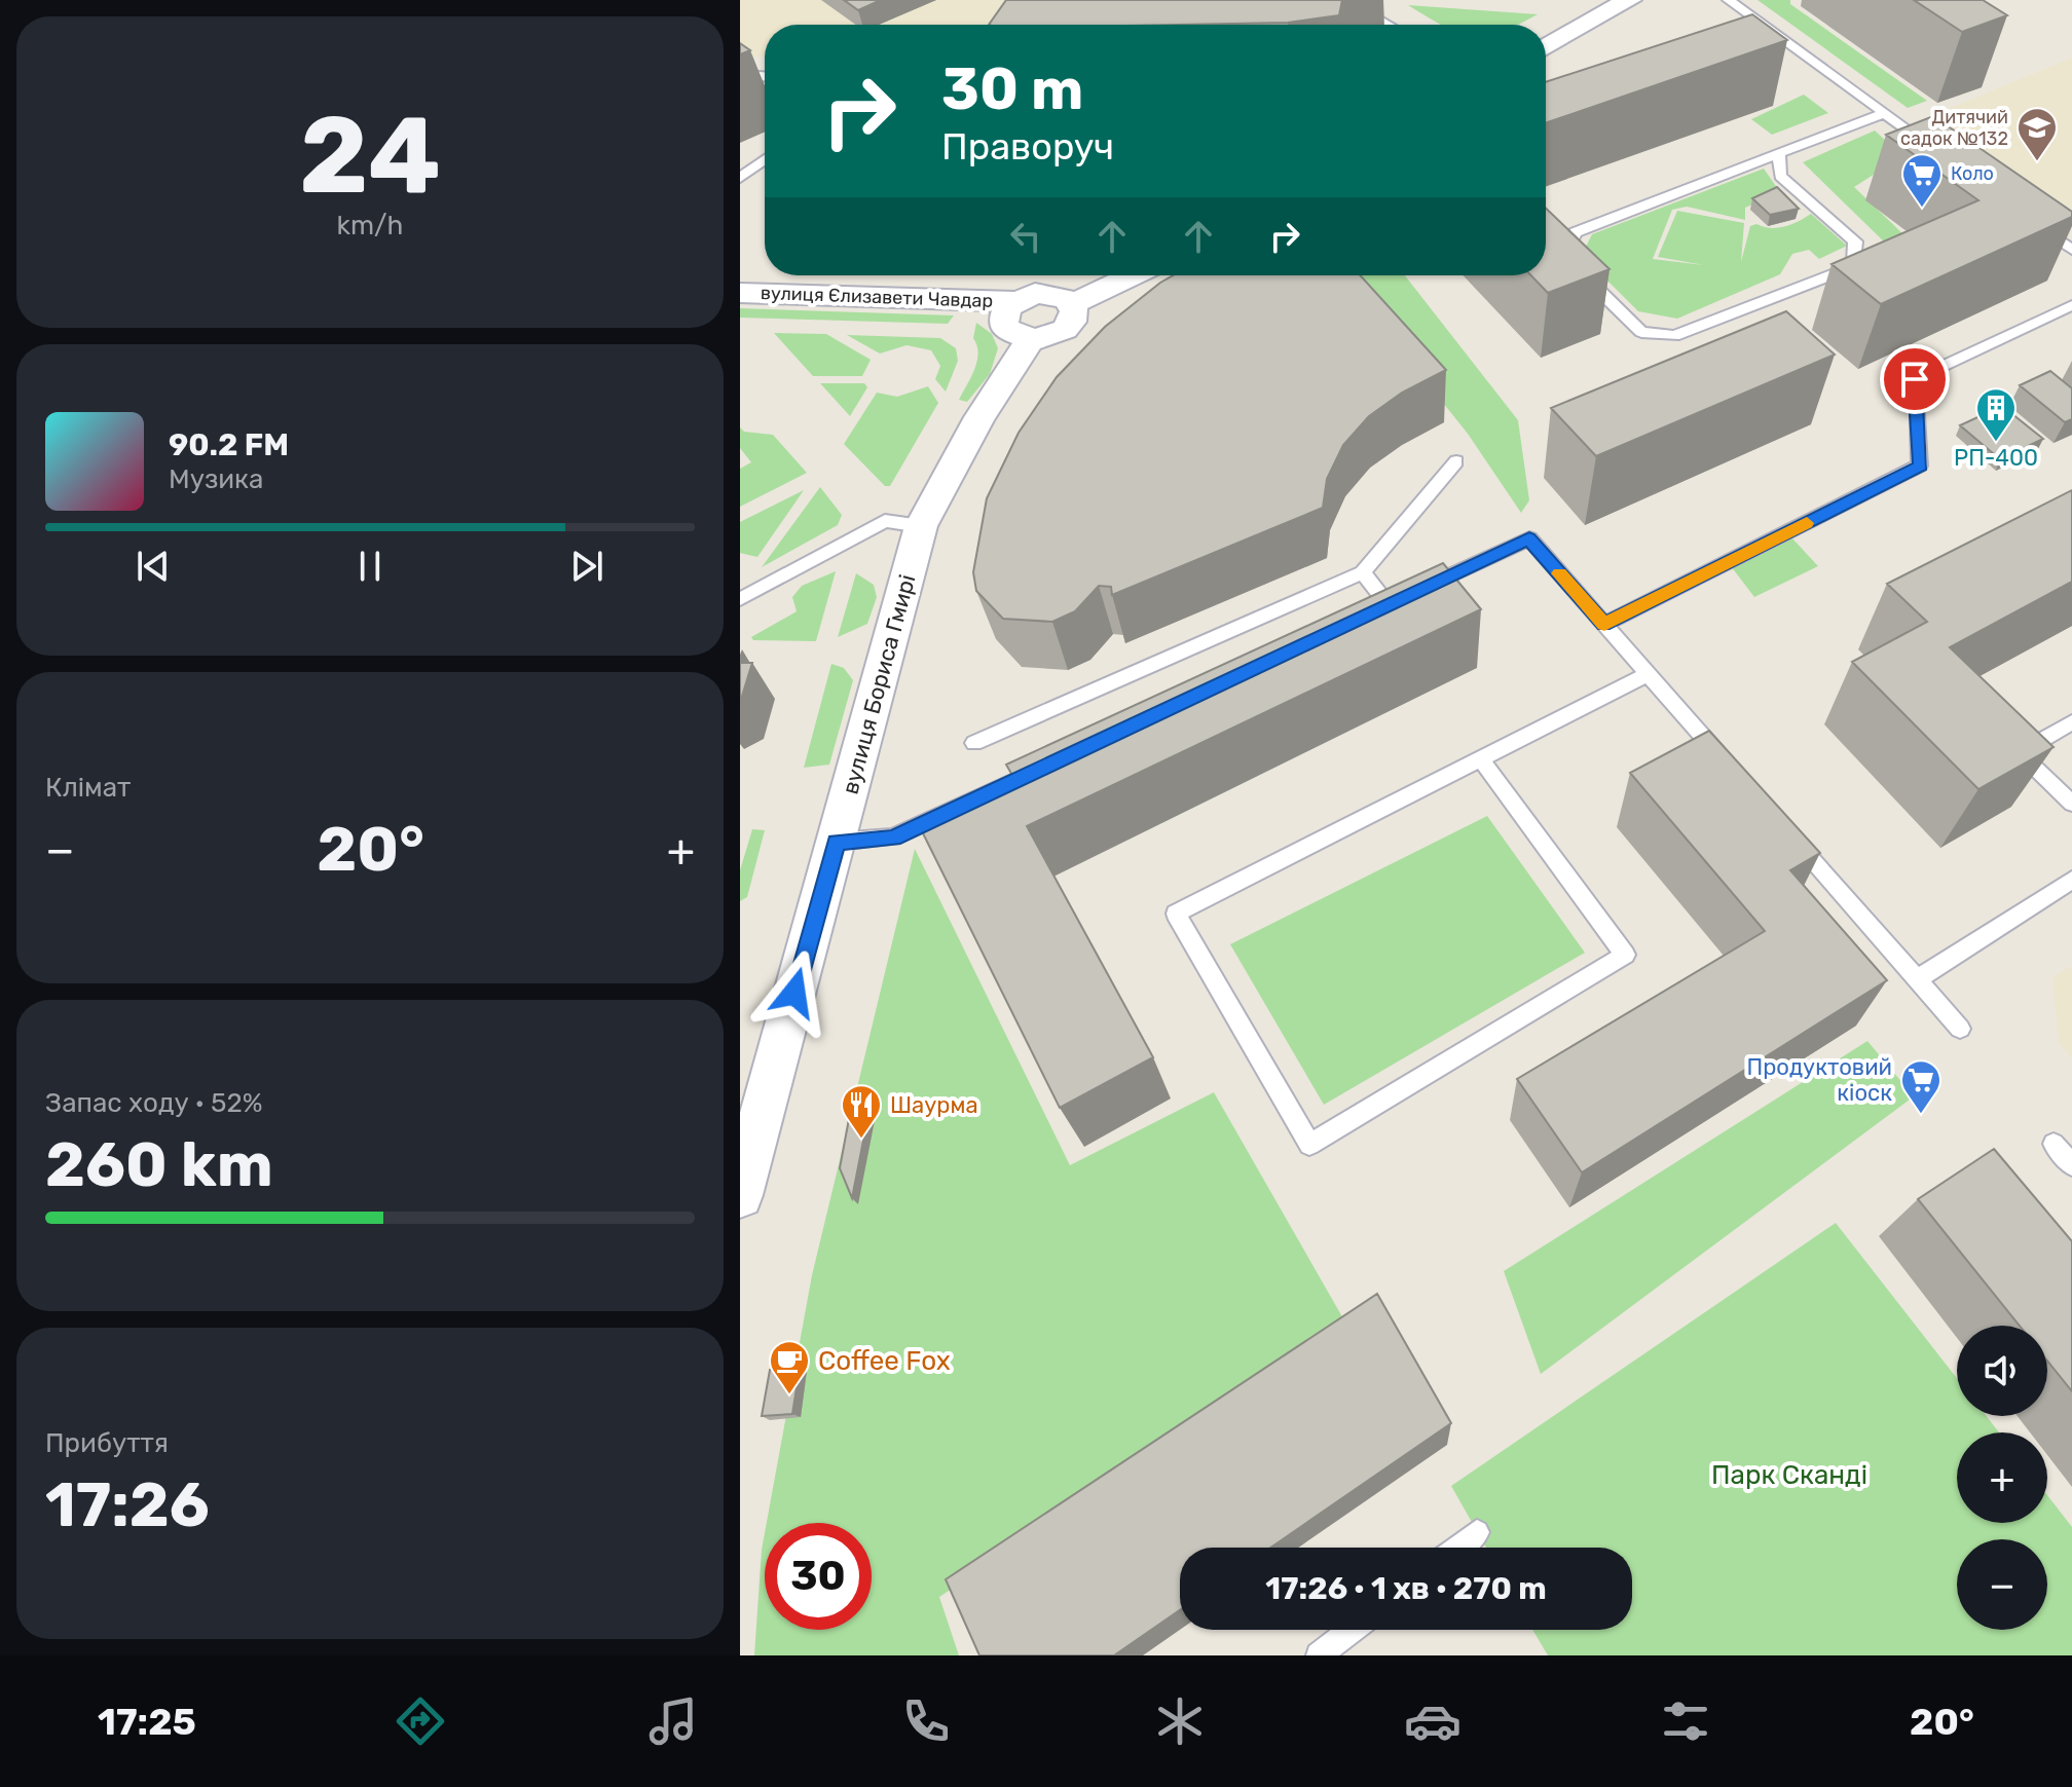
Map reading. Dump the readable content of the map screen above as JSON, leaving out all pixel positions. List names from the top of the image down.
{
  "streets": {
    "street": ["вулиця Єлизавети Чавдар", "вулиця Бориса Гмирі"]
  },
  "crossings": [
    ["вулиця Єлизавети Чавдар", "вулиця Бориса Гмирі"]
  ],
  "parks": ["Парк Сканді"],
  "places": {
    "school or university": ["Дитячий садок №132"],
    "supermarket": ["Коло", "Продуктовий кіоск"],
    "building": ["РП-400"],
    "restaurant": ["Шаурма"],
    "cafe": ["Coffee Fox"]
  },
  "page": {
    "tile": [
      ["24", "km/h"],
      "Клімат",
      ["Запас ходу · 52%", "260 km"],
      ["Прибуття", "17:26"]
    ],
    "turn": ["30 m", "Праворуч"],
    "song": ["90.2 FM", "Музика"],
    "heat": ["−", "20°", "+"],
    "map_buttons": ["+", "−"],
    "limit": "30",
    "trip": "17:26 · 1 хв · 270 m",
    "tabs": ["17:25", "20°"]
  }
}
